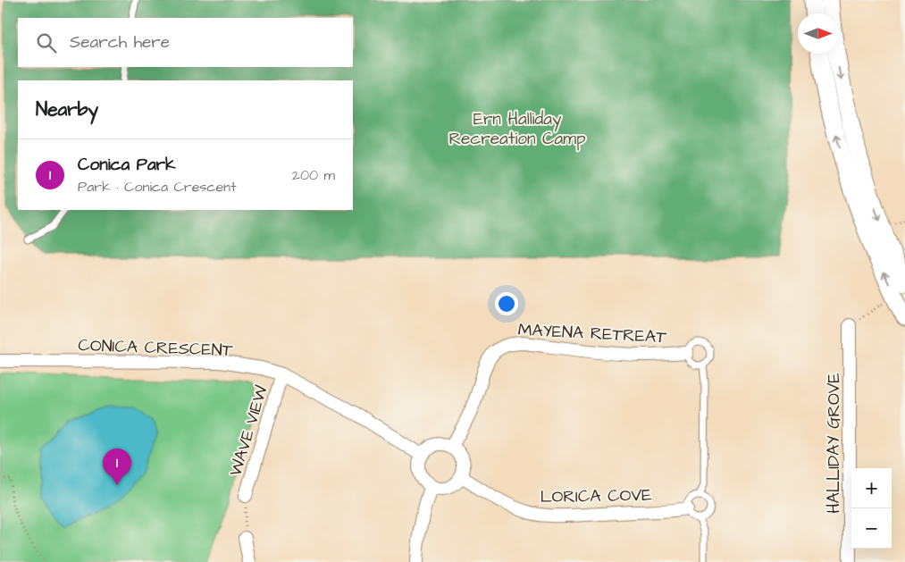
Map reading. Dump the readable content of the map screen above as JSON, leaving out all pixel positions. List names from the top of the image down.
{
  "streets": {
    "street": [
      "MAYENA RETREAT",
      "CONICA CRESCENT",
      "WAVE VIEW",
      "HALLIDAY GROVE",
      "LORICA COVE"
    ]
  },
  "crossings": [
    ["MAYENA RETREAT", "CONICA CRESCENT"],
    ["MAYENA RETREAT", "LORICA COVE"],
    ["CONICA CRESCENT", "WAVE VIEW"],
    ["CONICA CRESCENT", "LORICA COVE"]
  ],
  "parks": ["Ern Halliday Recreation Camp"],
  "north": "right",
  "page": {
    "search": "Search here",
    "heading": "Nearby",
    "list": [
      {
        "mark": "1",
        "name": "Conica Park",
        "note": "Park · Conica Crescent",
        "value": "200 m"
      }
    ],
    "pins": "1",
    "map_buttons": ["+", "−"]
  }
}
